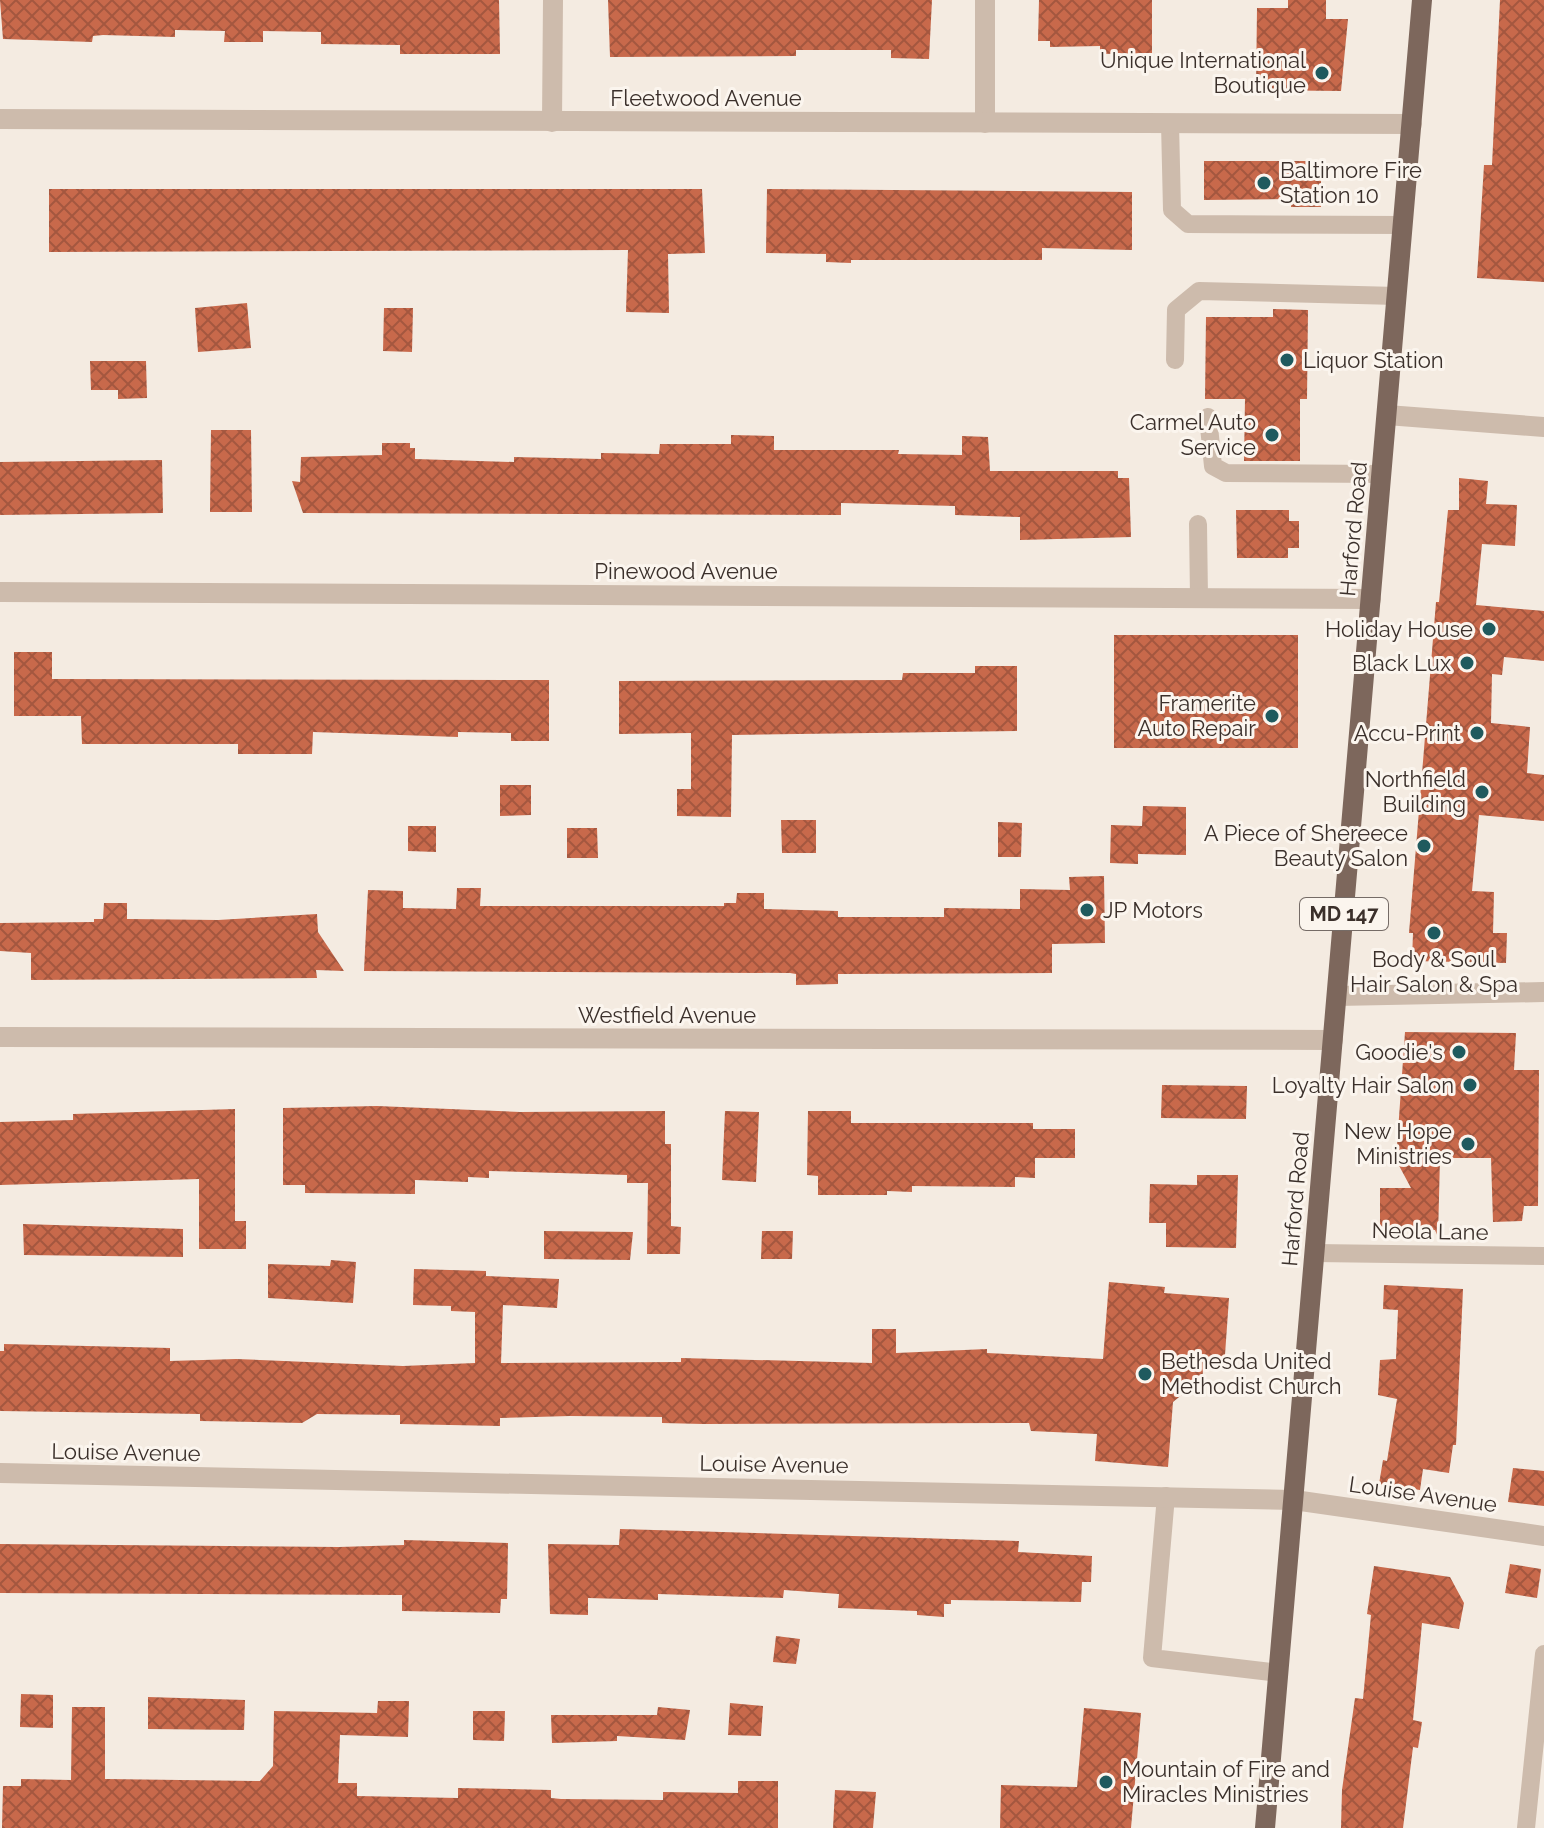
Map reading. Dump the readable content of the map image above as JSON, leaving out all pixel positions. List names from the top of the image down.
{
  "streets": {
    "main road": ["Harford Road", "MD 147"],
    "street": [
      "Fleetwood Avenue",
      "Pinewood Avenue",
      "Westfield Avenue",
      "Louise Avenue"
    ],
    "lane": ["Neola Lane"]
  },
  "crossings": [
    ["Fleetwood Avenue", "Harford Road"],
    ["Harford Road", "Pinewood Avenue"],
    ["Harford Road", "Westfield Avenue"],
    ["Harford Road", "Neola Lane"],
    ["Harford Road", "Louise Avenue"]
  ],
  "places": [
    "Unique International Boutique",
    "Baltimore Fire Station 10",
    "Liquor Station",
    "Carmel Auto Service",
    "Holiday House",
    "Black Lux",
    "Framerite Auto Repair",
    "Accu-Print",
    "Northfield Building",
    "A Piece of Shereece Beauty Salon",
    "JP Motors",
    "Body & Soul Hair Salon & Spa",
    "Goodie's",
    "Loyalty Hair Salon",
    "New Hope Ministries",
    "Bethesda United Methodist Church",
    "Mountain of Fire and Miracles Ministries"
  ]
}
